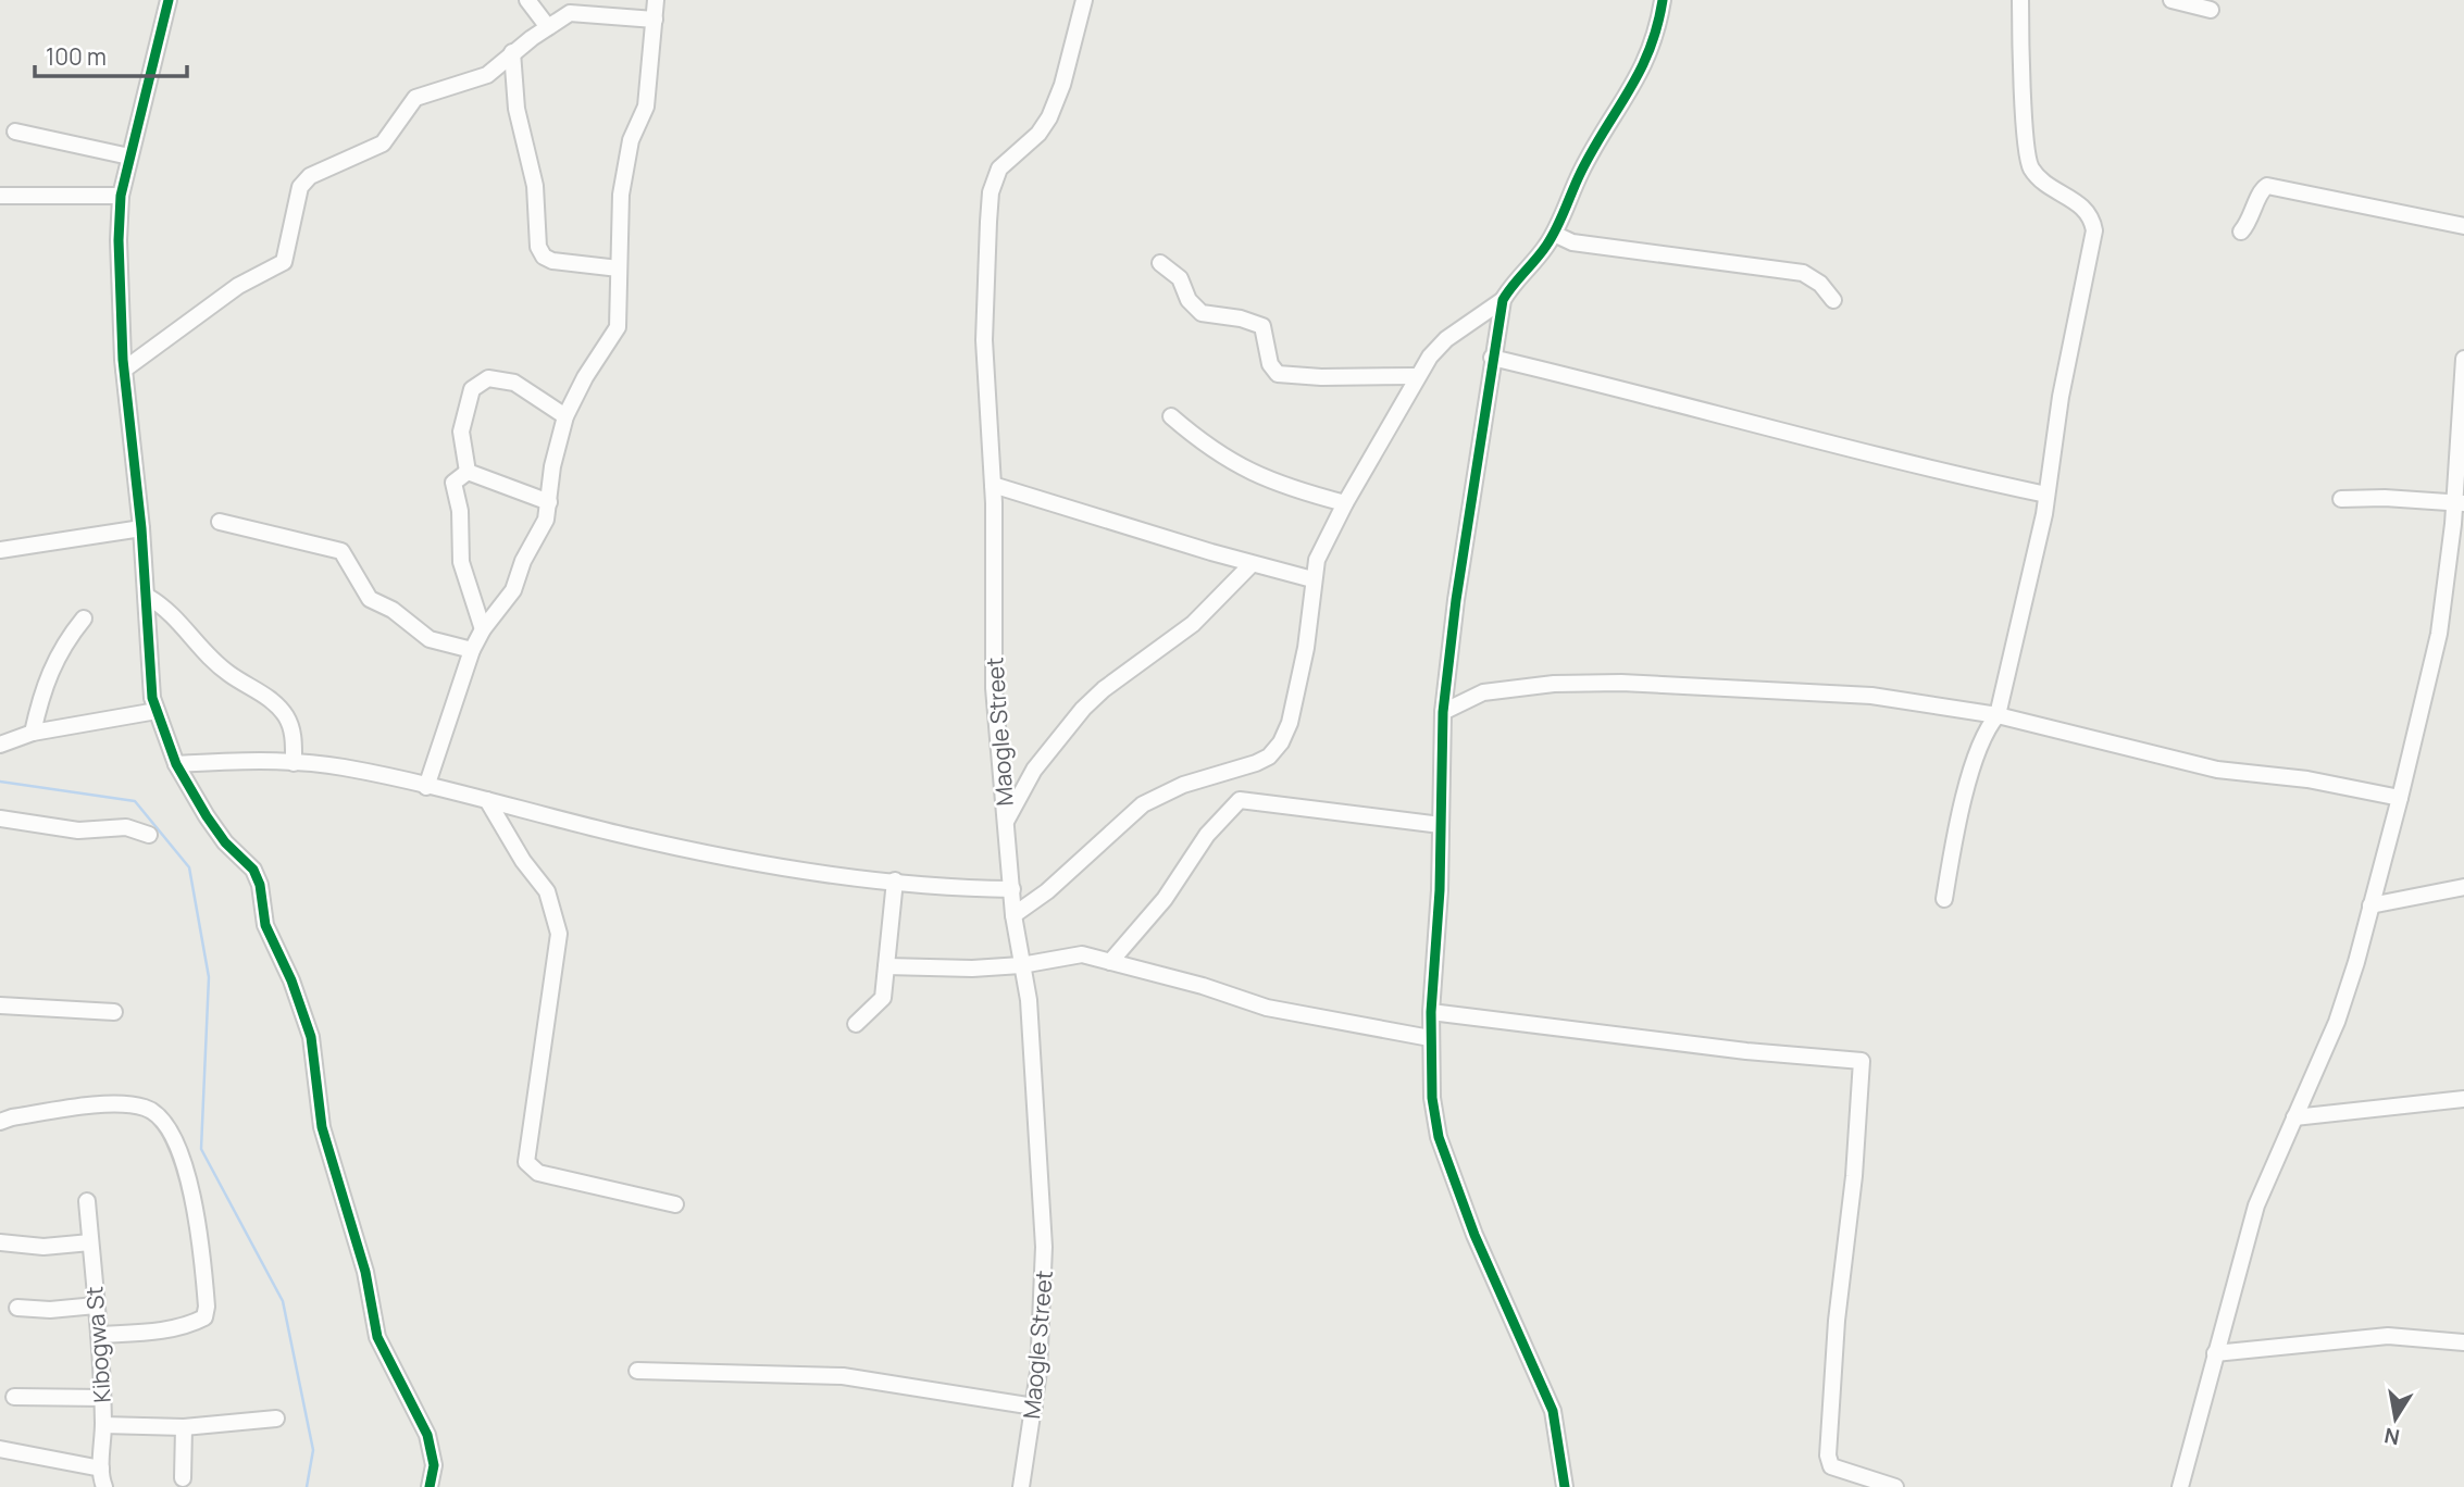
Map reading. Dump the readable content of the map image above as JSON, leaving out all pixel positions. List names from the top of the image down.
{
  "streets": {
    "street": ["Maogle Street", "Kibogwa St"]
  },
  "scale_bar": "100 m",
  "north": "bottom"
}
